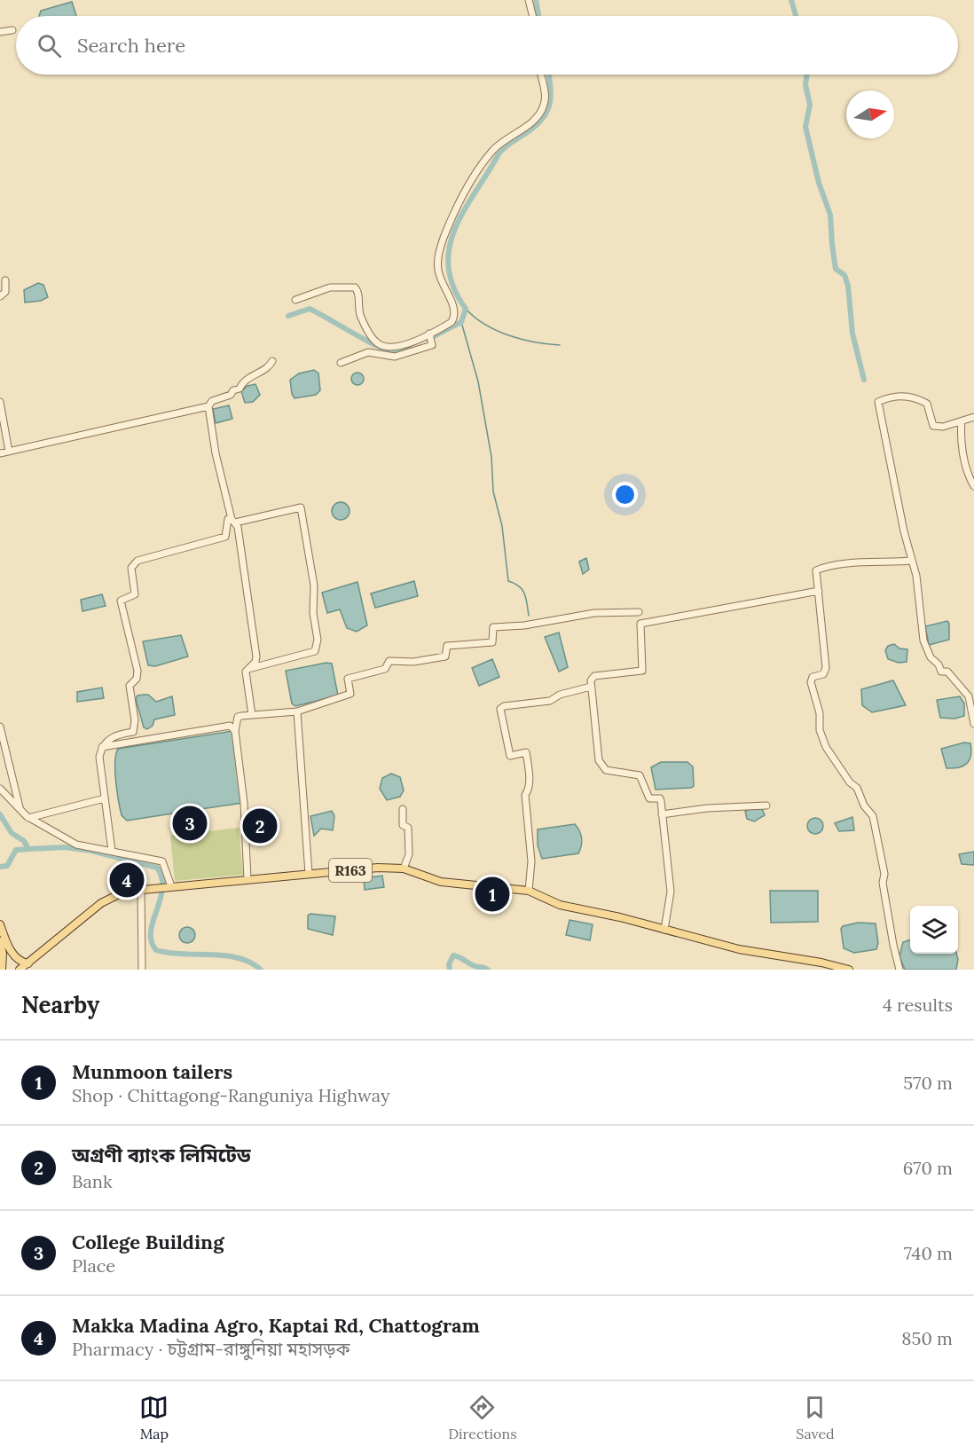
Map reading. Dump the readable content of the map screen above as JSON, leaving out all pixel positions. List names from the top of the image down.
{
  "streets": {
    "main road": ["R163"]
  },
  "north": "right",
  "page": {
    "search": "Search here",
    "pins": [
      "3",
      "2",
      "4",
      "1"
    ],
    "heading": ["Nearby", "4 results"],
    "list": [
      {
        "mark": "1",
        "name": "Munmoon tailers",
        "note": "Shop · Chittagong-Ranguniya Highway",
        "value": "570 m"
      },
      {
        "mark": "2",
        "name": "অগ্রণী ব্যাংক লিমিটেড",
        "note": "Bank",
        "value": "670 m"
      },
      {
        "mark": "3",
        "name": "College Building",
        "note": "Place",
        "value": "740 m"
      },
      {
        "mark": "4",
        "name": "Makka Madina Agro, Kaptai Rd, Chattogram",
        "note": "Pharmacy · চট্টগ্রাম-রাঙ্গুনিয়া মহাসড়ক",
        "value": "850 m"
      }
    ],
    "nav": ["Map", "Directions", "Saved"]
  }
}
